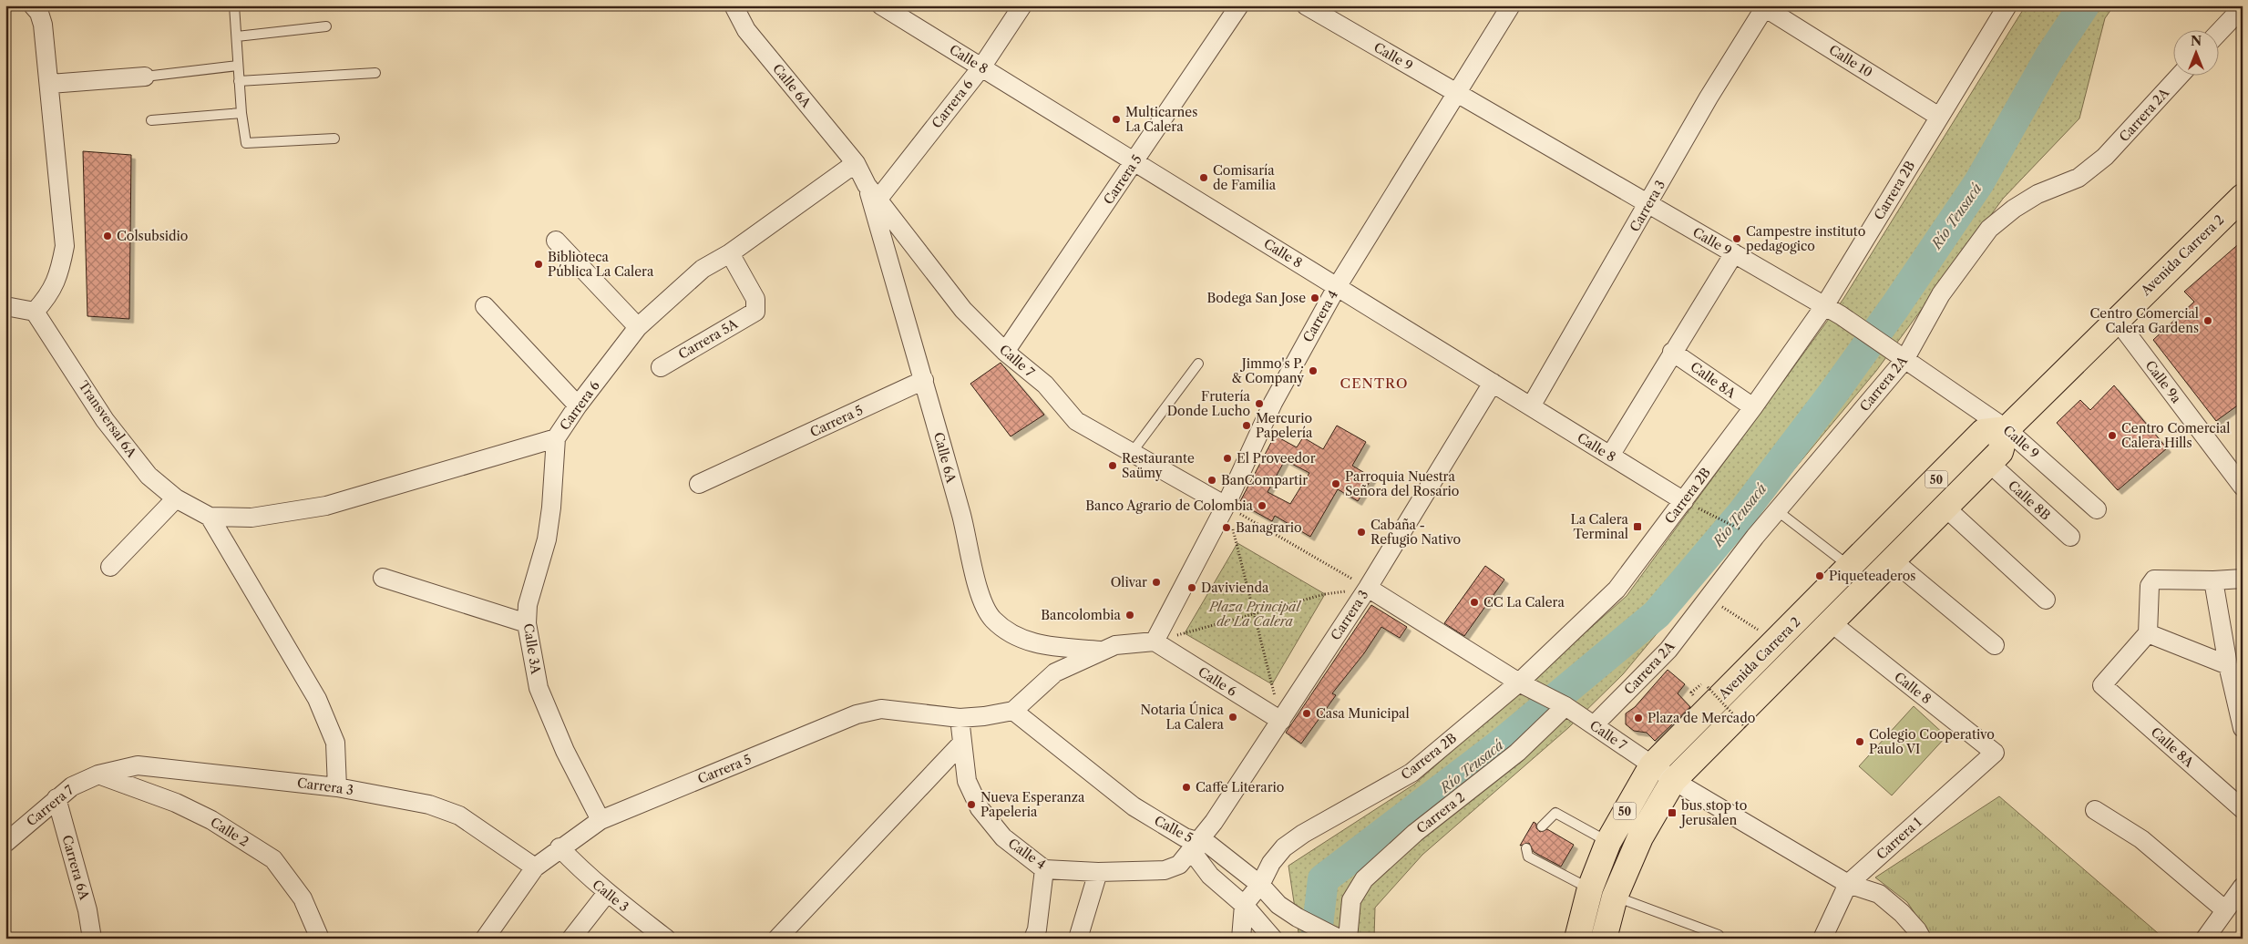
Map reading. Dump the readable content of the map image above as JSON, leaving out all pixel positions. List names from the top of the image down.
{
  "streets": {
    "main road": ["Avenida Carrera 2", "50"],
    "street": [
      "Calle 9",
      "Calle 8",
      "Calle 10",
      "Calle 6A",
      "Carrera 6",
      "Carrera 2A",
      "Carrera 5",
      "Carrera 2B",
      "Carrera 3",
      "Carrera 4",
      "Carrera 5A",
      "Calle 7",
      "Calle 8A",
      "Calle 9a",
      "Transversal 6A",
      "Calle 8B",
      "Calle 3A",
      "Calle 6",
      "Carrera 7",
      "Carrera 2",
      "Calle 5",
      "Calle 2",
      "Carrera 1",
      "Calle 4",
      "Carrera 6A",
      "Calle 3"
    ]
  },
  "crossings": [
    ["Calle 9", "Carrera 2A"],
    ["Calle 9", "Carrera 2B"],
    ["Calle 9", "Carrera 3"],
    ["Calle 9", "Avenida Carrera 2"],
    ["Calle 9", "Carrera 4"],
    ["Calle 8", "Carrera 6"],
    ["Calle 8", "Carrera 5"],
    ["Calle 8", "Carrera 2B"],
    ["Calle 8", "Carrera 3"],
    ["Calle 8", "Avenida Carrera 2"],
    ["Calle 8", "Carrera 4"],
    ["Calle 8", "Carrera 1"],
    ["Calle 10", "Carrera 2B"],
    ["Calle 10", "Carrera 3"],
    ["Calle 6A", "Carrera 6"],
    ["Calle 6A", "Carrera 5"],
    ["Calle 6A", "Calle 7"],
    ["Carrera 6", "Carrera 5A"],
    ["Carrera 6", "Calle 7"],
    ["Carrera 6", "Transversal 6A"],
    ["Carrera 6", "Calle 3A"],
    ["Carrera 2A", "Calle 7"],
    ["Carrera 5", "Carrera 3"],
    ["Carrera 5", "Calle 7"],
    ["Carrera 5", "Calle 3A"],
    ["Carrera 5", "Calle 5"],
    ["Carrera 5", "Calle 4"],
    ["Carrera 5", "Calle 3"],
    ["Carrera 2B", "Calle 7"],
    ["Carrera 2B", "Calle 8A"],
    ["Carrera 2B", "Calle 5"],
    ["Carrera 3", "Calle 7"],
    ["Carrera 3", "Calle 6"],
    ["Carrera 3", "Carrera 7"],
    ["Carrera 3", "Calle 5"],
    ["Carrera 3", "Calle 2"],
    ["Carrera 3", "Calle 4"],
    ["Avenida Carrera 2", "Calle 7"],
    ["Avenida Carrera 2", "Calle 9a"],
    ["Avenida Carrera 2", "Calle 8B"],
    ["Carrera 4", "Calle 7"],
    ["Carrera 4", "Calle 6"],
    ["Calle 7", "Carrera 2"],
    ["Calle 7", "Carrera 1"],
    ["Carrera 7", "Calle 2"],
    ["Carrera 7", "Carrera 6A"],
    ["Calle 5", "Calle 4"]
  ],
  "districts": ["CENTRO"],
  "water": ["Río Teusacá"],
  "parks": ["Plaza Principal de La Calera"],
  "places": {
    "other": [
      "Multicarnes La Calera",
      "Comisaría de Familia",
      "Colsubsidio",
      "Campestre instituto pedagogico",
      "Biblioteca Pública La Calera",
      "Bodega San Jose",
      "Centro Comercial Calera Gardens",
      "Jimmo's P. & Company",
      "Frutería Donde Lucho",
      "Mercurio Papelería",
      "Centro Comercial Calera Hills",
      "El Proveedor",
      "Restaurante Saümy",
      "BanCompartir",
      "Parroquia Nuestra Señora del Rosario",
      "Banco Agrario de Colombia",
      "Banagrario",
      "Cabaña - Refugio Nativo",
      "Piqueteaderos",
      "Olivar",
      "Davivienda",
      "CC La Calera",
      "Bancolombia",
      "Casa Municipal",
      "Notaria Única La Calera",
      "Plaza de Mercado",
      "Colegio Cooperativo Paulo VI",
      "Caffe Literario",
      "Nueva Esperanza Papeleria"
    ],
    "transit": ["La Calera Terminal", "bus stop to Jerusalen"]
  },
  "north": "top"
}
